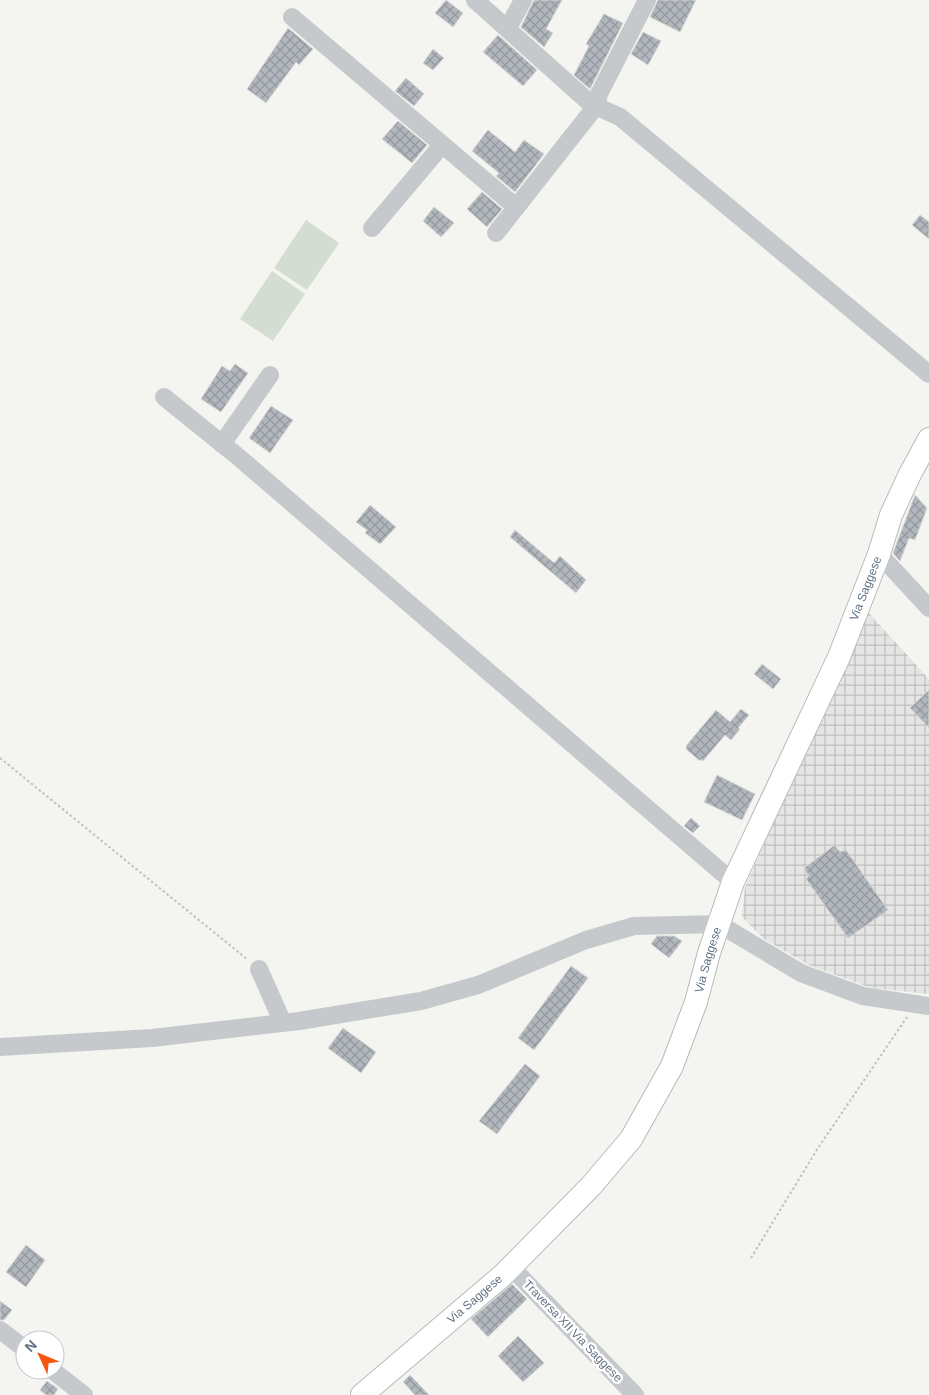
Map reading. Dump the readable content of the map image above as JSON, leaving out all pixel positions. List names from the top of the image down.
{
  "streets": {
    "main road": ["Via Saggese"],
    "street": ["Traversa XII Via Saggese"]
  },
  "crossings": [
    ["Via Saggese", "Traversa XII Via Saggese"]
  ],
  "north": "top left"
}
